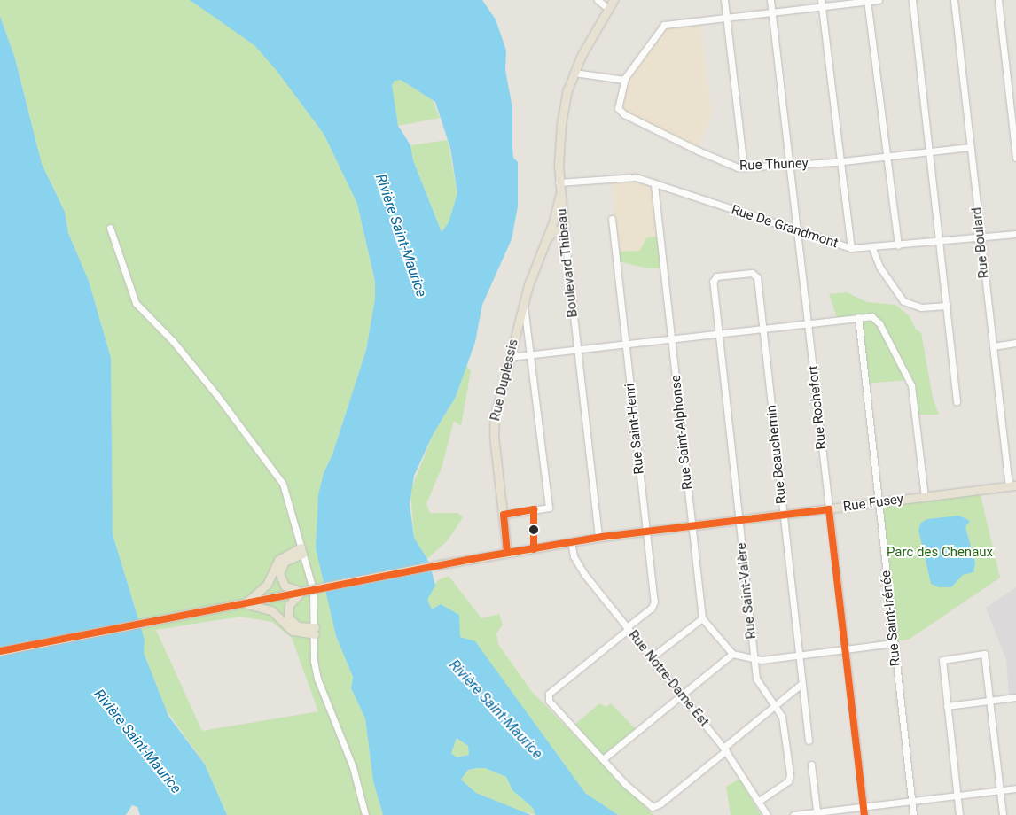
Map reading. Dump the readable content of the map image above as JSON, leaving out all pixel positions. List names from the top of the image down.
{
  "streets": {
    "main road": ["Boulevard Thibeau", "Rue Duplessis", "Rue Fusey"],
    "street": [
      "Rue Thuney",
      "Rue De Grandmont",
      "Rue Boulard",
      "Rue Rochefort",
      "Rue Saint-Henri",
      "Rue Saint-Alphonse",
      "Rue Beauchemin",
      "Rue Saint-Valère",
      "Rue Saint-Irénée",
      "Rue Notre-Dame Est"
    ]
  },
  "crossings": [
    ["Rue Thuney", "Rue Boulard"],
    ["Rue Thuney", "Rue Rochefort"],
    ["Rue De Grandmont", "Rue Boulard"],
    ["Rue De Grandmont", "Boulevard Thibeau"],
    ["Rue De Grandmont", "Rue Rochefort"],
    ["Rue De Grandmont", "Rue Saint-Alphonse"],
    ["Rue Boulard", "Rue Fusey"],
    ["Boulevard Thibeau", "Rue Duplessis"],
    ["Boulevard Thibeau", "Rue Fusey"],
    ["Rue Duplessis", "Rue Fusey"],
    ["Rue Rochefort", "Rue Fusey"],
    ["Rue Saint-Henri", "Rue Fusey"],
    ["Rue Saint-Henri", "Rue Notre-Dame Est"],
    ["Rue Saint-Alphonse", "Rue Fusey"],
    ["Rue Beauchemin", "Rue Fusey"],
    ["Rue Beauchemin", "Rue Saint-Valère"],
    ["Rue Fusey", "Rue Saint-Valère"],
    ["Rue Fusey", "Rue Saint-Irénée"],
    ["Rue Fusey", "Rue Notre-Dame Est"],
    ["Rue Saint-Valère", "Rue Notre-Dame Est"]
  ],
  "water": ["Rivière Saint-Maurice"],
  "parks": ["Parc des Chenaux"]
}
